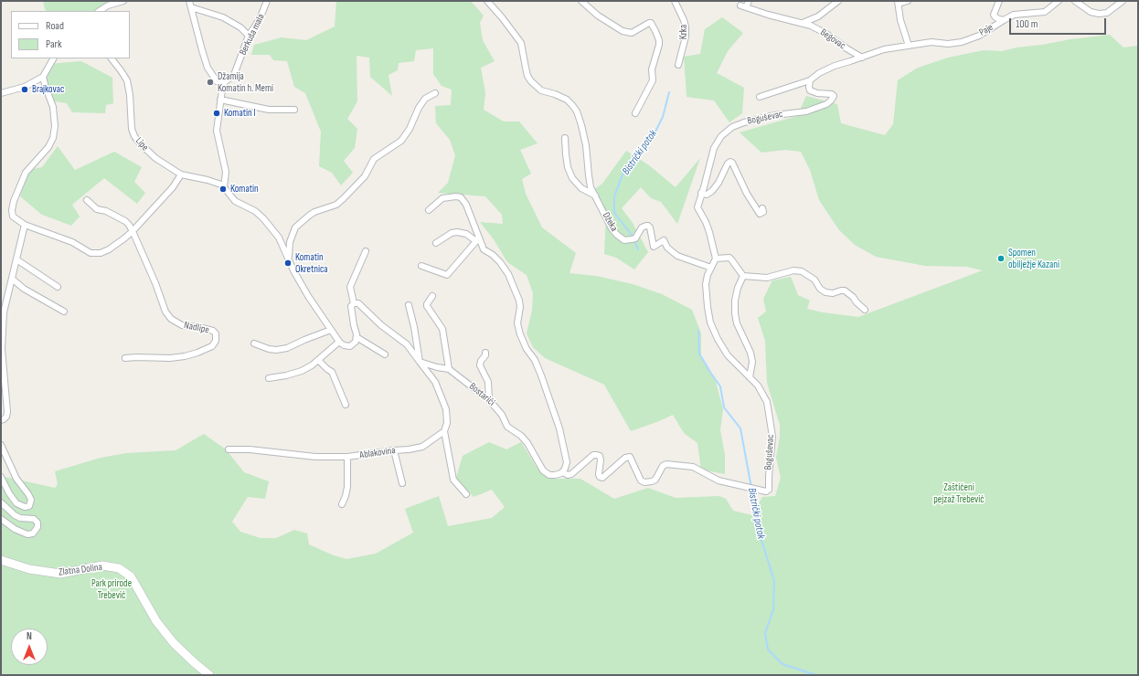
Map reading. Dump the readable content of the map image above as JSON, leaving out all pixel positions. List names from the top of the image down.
{
  "streets": {
    "main road": ["Zlatna Dolina"],
    "street": [
      "Paje",
      "Krka",
      "Berkuša mala",
      "Begovac",
      "Boguševac",
      "Lipe",
      "Džeka",
      "Nadlipe",
      "Bostarići",
      "Ablakovina"
    ]
  },
  "crossings": [
    ["Paje", "Begovac"],
    ["Paje", "Boguševac"],
    ["Boguševac", "Džeka"],
    ["Boguševac", "Bostarići"]
  ],
  "water": ["Bistrički potok"],
  "parks": ["Zaštićeni pejzaž Trebević", "Park prirode Trebević"],
  "places": [
    "Džamija Komatin h. Memi",
    "Brajkovac",
    "Komatin I",
    "Komatin",
    "Spomen obilježje Kazani",
    "Komatin Okretnica"
  ],
  "legend": ["Road", "Park"],
  "scale_bar": "100 m",
  "north": "top"
}
